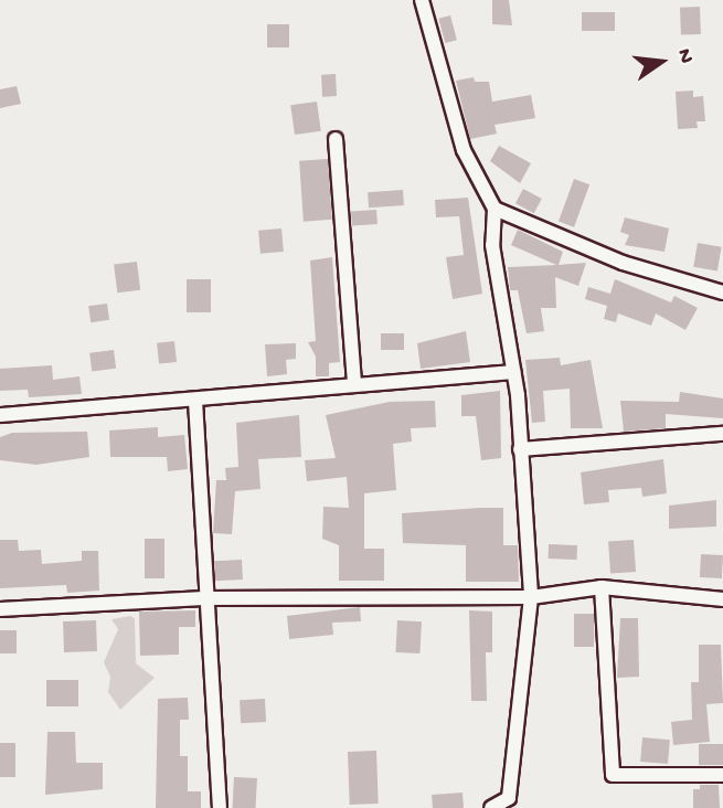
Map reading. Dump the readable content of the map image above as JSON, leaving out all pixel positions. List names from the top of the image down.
{
  "north": "right"
}
